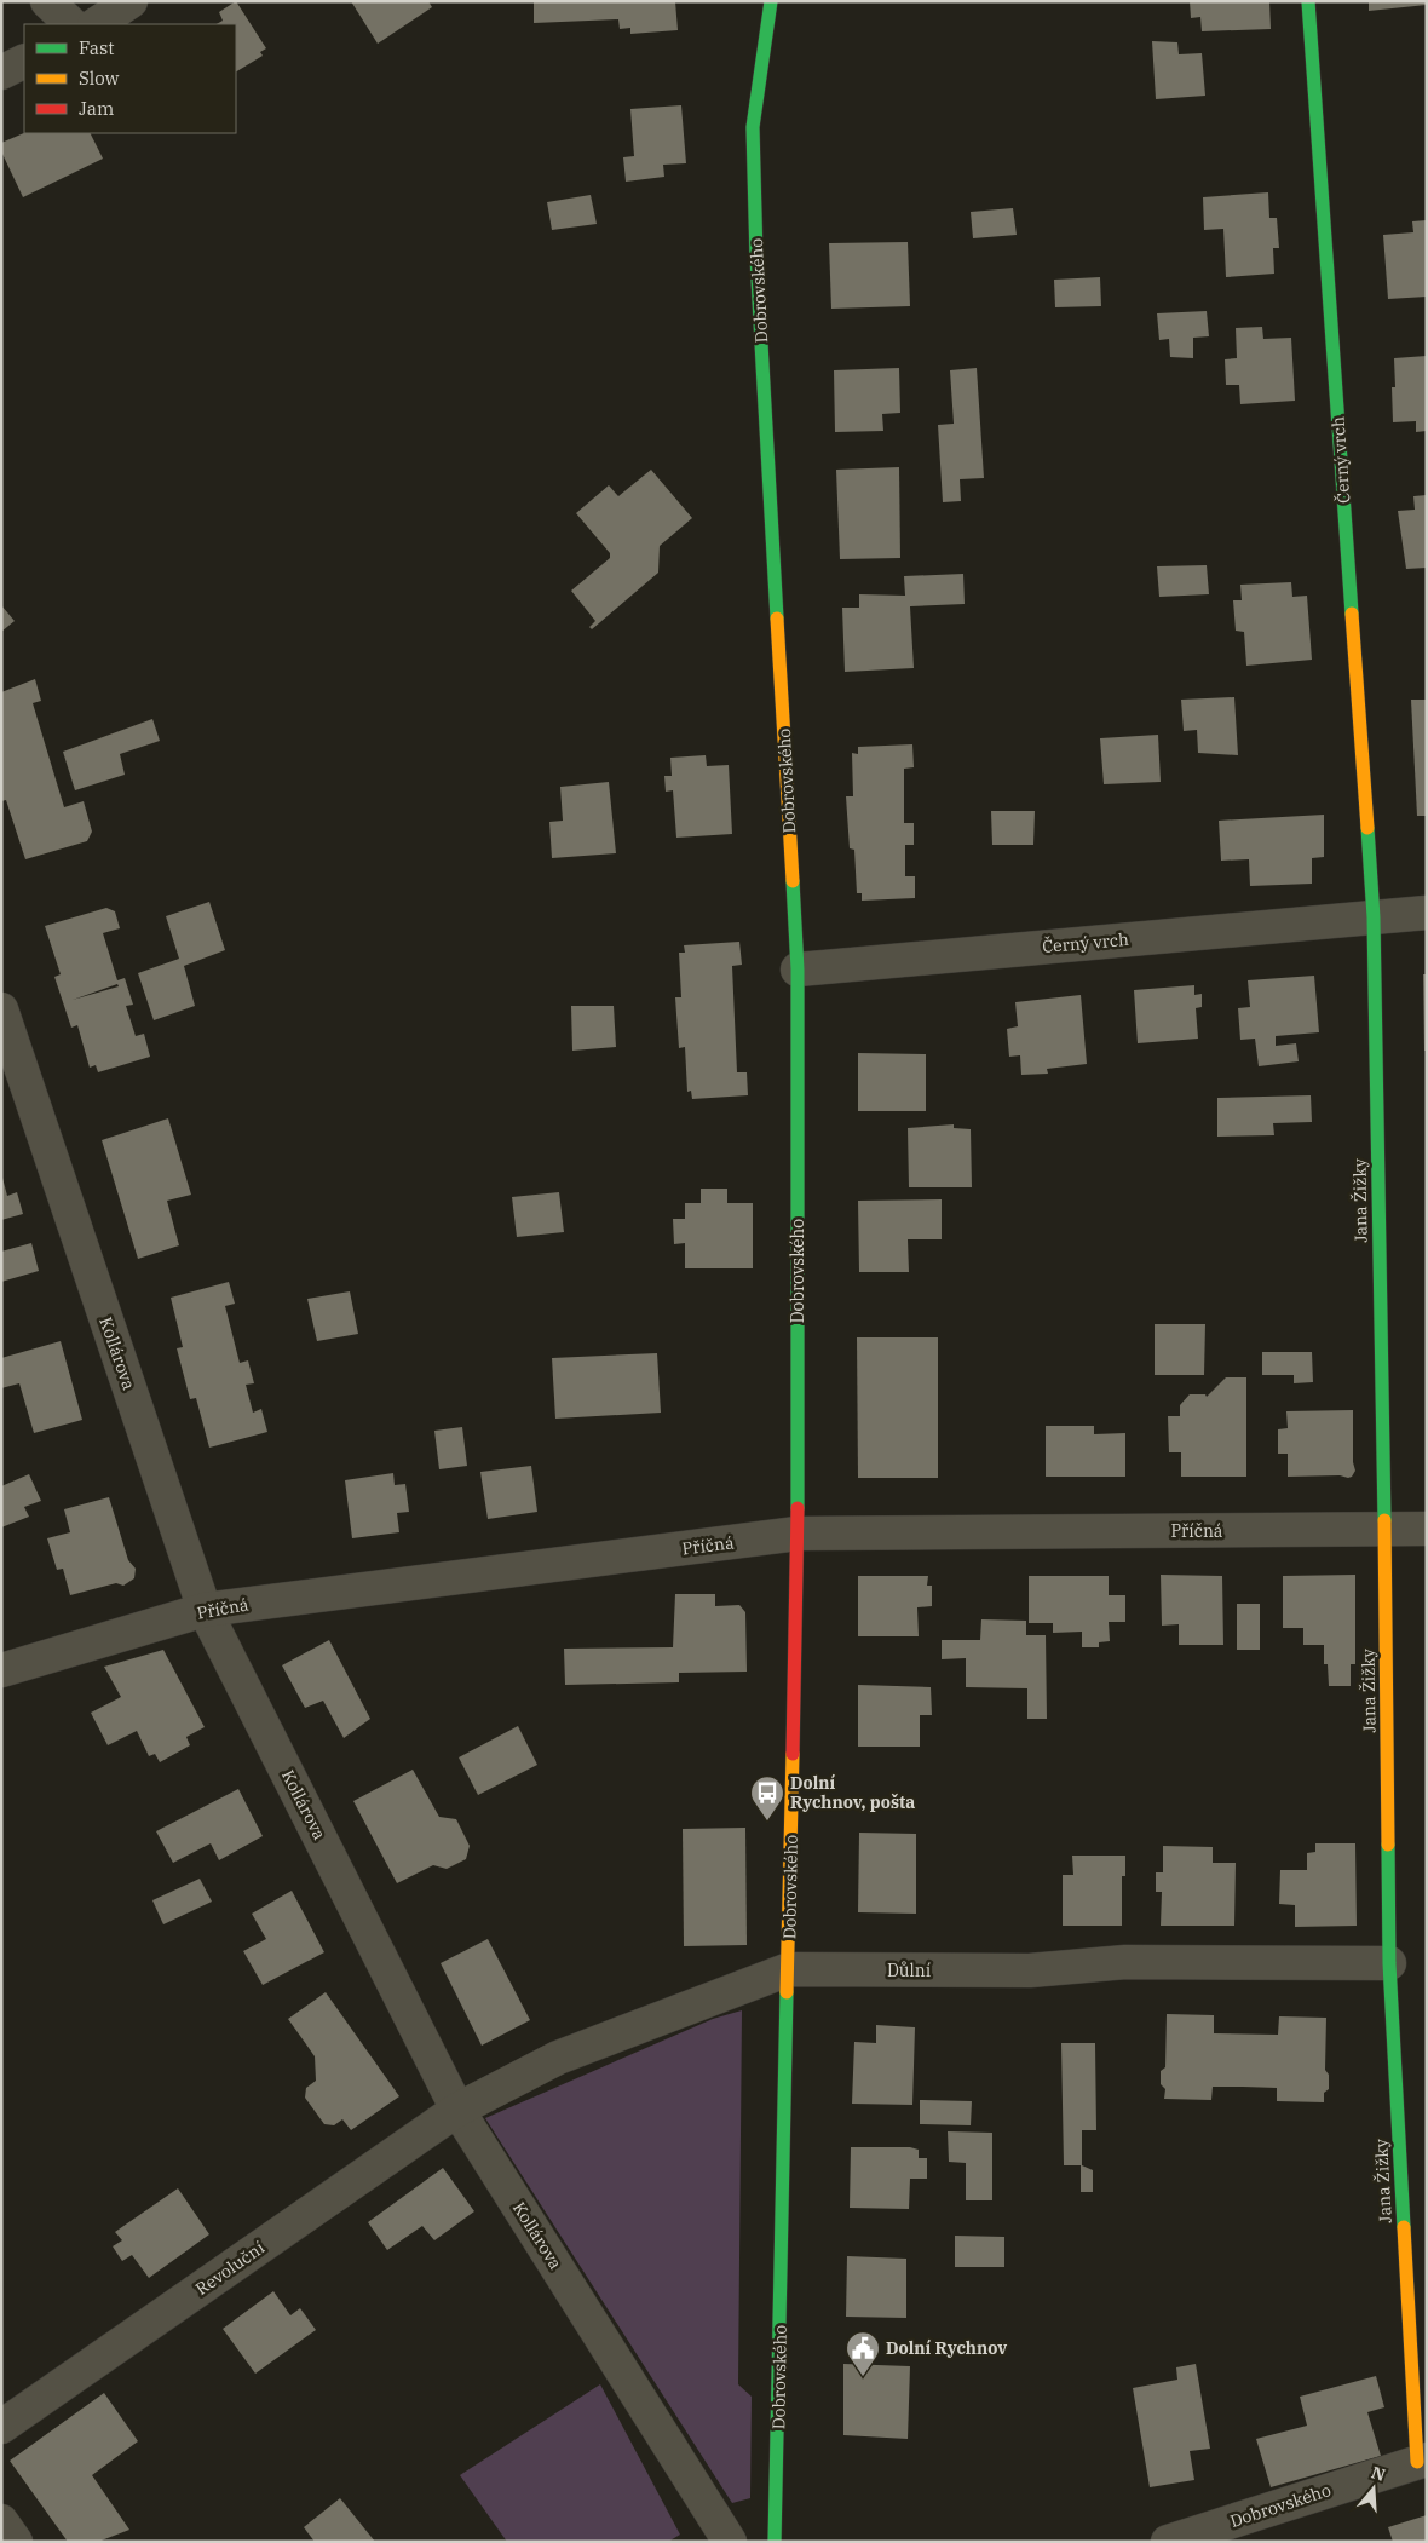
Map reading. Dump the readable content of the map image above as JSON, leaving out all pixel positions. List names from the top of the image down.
{
  "streets": {
    "street": [
      "Dobrovského",
      "Černý vrch",
      "Jana Žižky",
      "Kollárova",
      "Příčná",
      "Důlní",
      "Revoluční"
    ]
  },
  "crossings": [
    ["Dobrovského", "Černý vrch"],
    ["Dobrovského", "Jana Žižky"],
    ["Dobrovského", "Příčná"],
    ["Dobrovského", "Důlní"],
    ["Černý vrch", "Jana Žižky"],
    ["Jana Žižky", "Příčná"],
    ["Jana Žižky", "Důlní"],
    ["Kollárova", "Příčná"],
    ["Kollárova", "Důlní"],
    ["Kollárova", "Revoluční"],
    ["Důlní", "Revoluční"]
  ],
  "places": {
    "bus stop": ["Dolní Rychnov, pošta"],
    "public building": ["Dolní Rychnov"]
  },
  "legend": ["Fast", "Slow", "Jam"],
  "north": "top"
}
